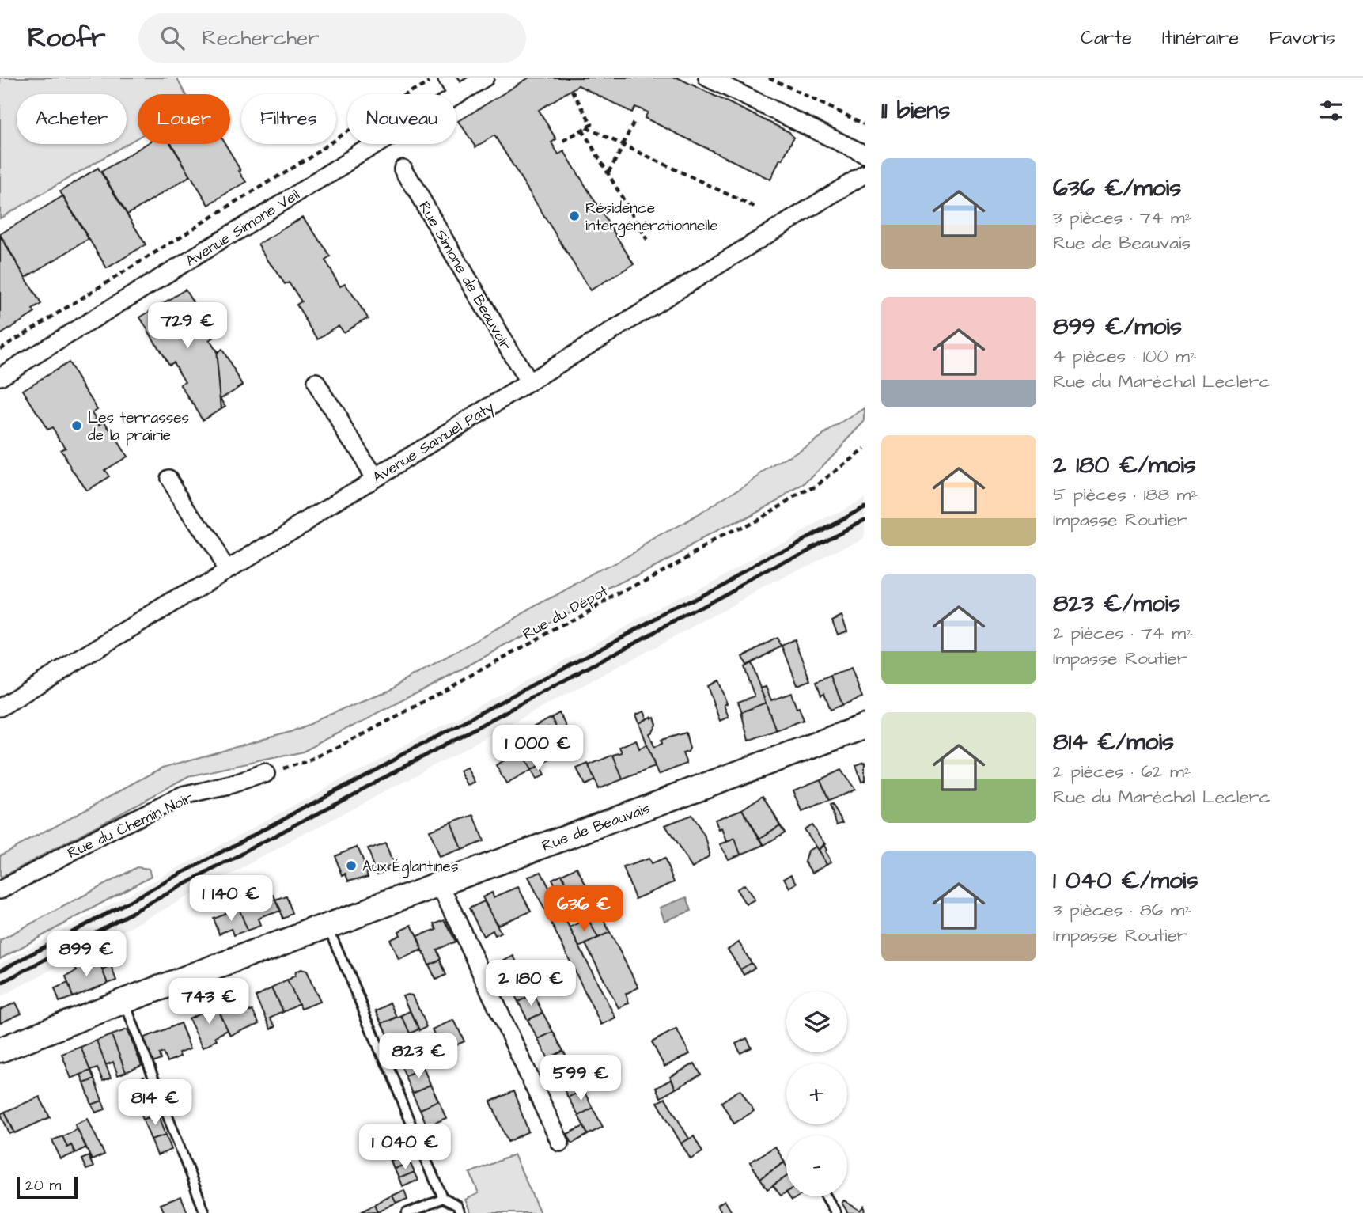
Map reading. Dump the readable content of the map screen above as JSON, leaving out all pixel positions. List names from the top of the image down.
{
  "streets": {
    "main road": ["Rue de Beauvais"],
    "street": [
      "Avenue Simone Veil",
      "Rue Simone de Beauvoir",
      "Avenue Samuel Paty",
      "Rue du Chemin Noir"
    ],
    "path": ["Rue du Dépot"]
  },
  "crossings": [
    ["Rue Simone de Beauvoir", "Avenue Samuel Paty"],
    ["Rue du Dépot", "Rue du Chemin Noir"]
  ],
  "places": ["Résidence intergénérationnelle", "Les terrasses de la prairie", "Aux Églantines"],
  "scale_bar": "20 m",
  "page": {
    "header": "Roofr",
    "search": "Rechercher",
    "nav": ["Carte", "Itinéraire", "Favoris"],
    "heading": "11 biens",
    "chip": [
      "Acheter",
      "Louer",
      "Filtres",
      "Nouveau"
    ],
    "list": [
      {
        "name": "636 €/mois",
        "note": "3 pièces · 74 m² · Rue de Beauvais"
      },
      {
        "name": "899 €/mois",
        "note": "4 pièces · 100 m² · Rue du Maréchal Leclerc"
      },
      {
        "name": "2 180 €/mois",
        "note": "5 pièces · 188 m² · Impasse Routier"
      },
      {
        "name": "823 €/mois",
        "note": "2 pièces · 74 m² · Impasse Routier"
      },
      {
        "name": "814 €/mois",
        "note": "2 pièces · 62 m² · Rue du Maréchal Leclerc"
      },
      {
        "name": "1 040 €/mois",
        "note": "3 pièces · 86 m² · Impasse Routier"
      }
    ],
    "price": [
      "729 €",
      "1 000 €",
      "1 140 €",
      "636 €",
      "899 €",
      "2 180 €",
      "743 €",
      "823 €",
      "599 €",
      "814 €",
      "1 040 €"
    ],
    "map_buttons": ["+", "−"],
    "scale": "20 m"
  }
}
